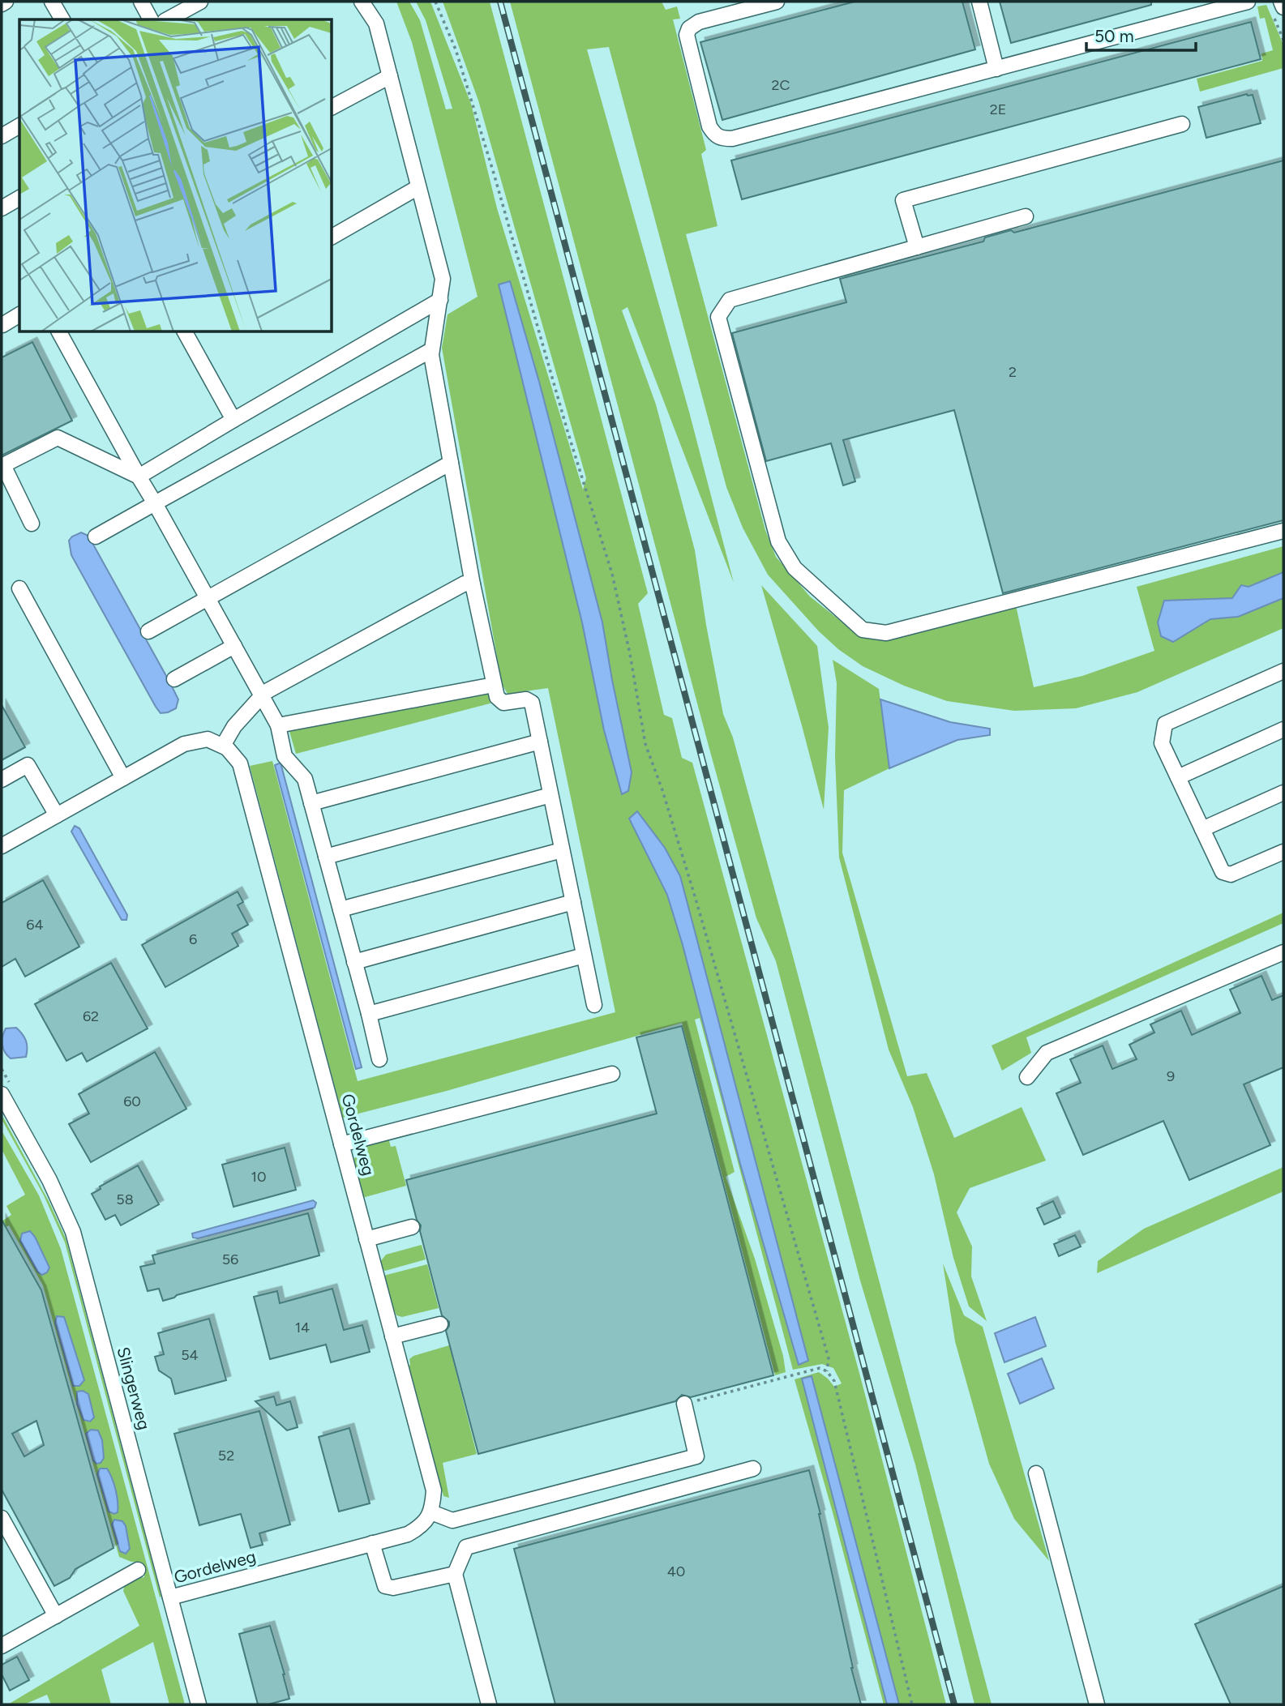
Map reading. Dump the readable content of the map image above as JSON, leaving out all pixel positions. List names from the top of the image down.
{
  "streets": {
    "street": ["Gordelweg", "Slingerweg"]
  },
  "crossings": [
    ["Gordelweg", "Slingerweg"]
  ],
  "house_numbers": [
    "2C",
    "2E",
    "2",
    "64",
    "6",
    "62",
    "9",
    "60",
    "10",
    "58",
    "56",
    "14",
    "54",
    "52",
    "40"
  ],
  "scale_bar": "50 m"
}
